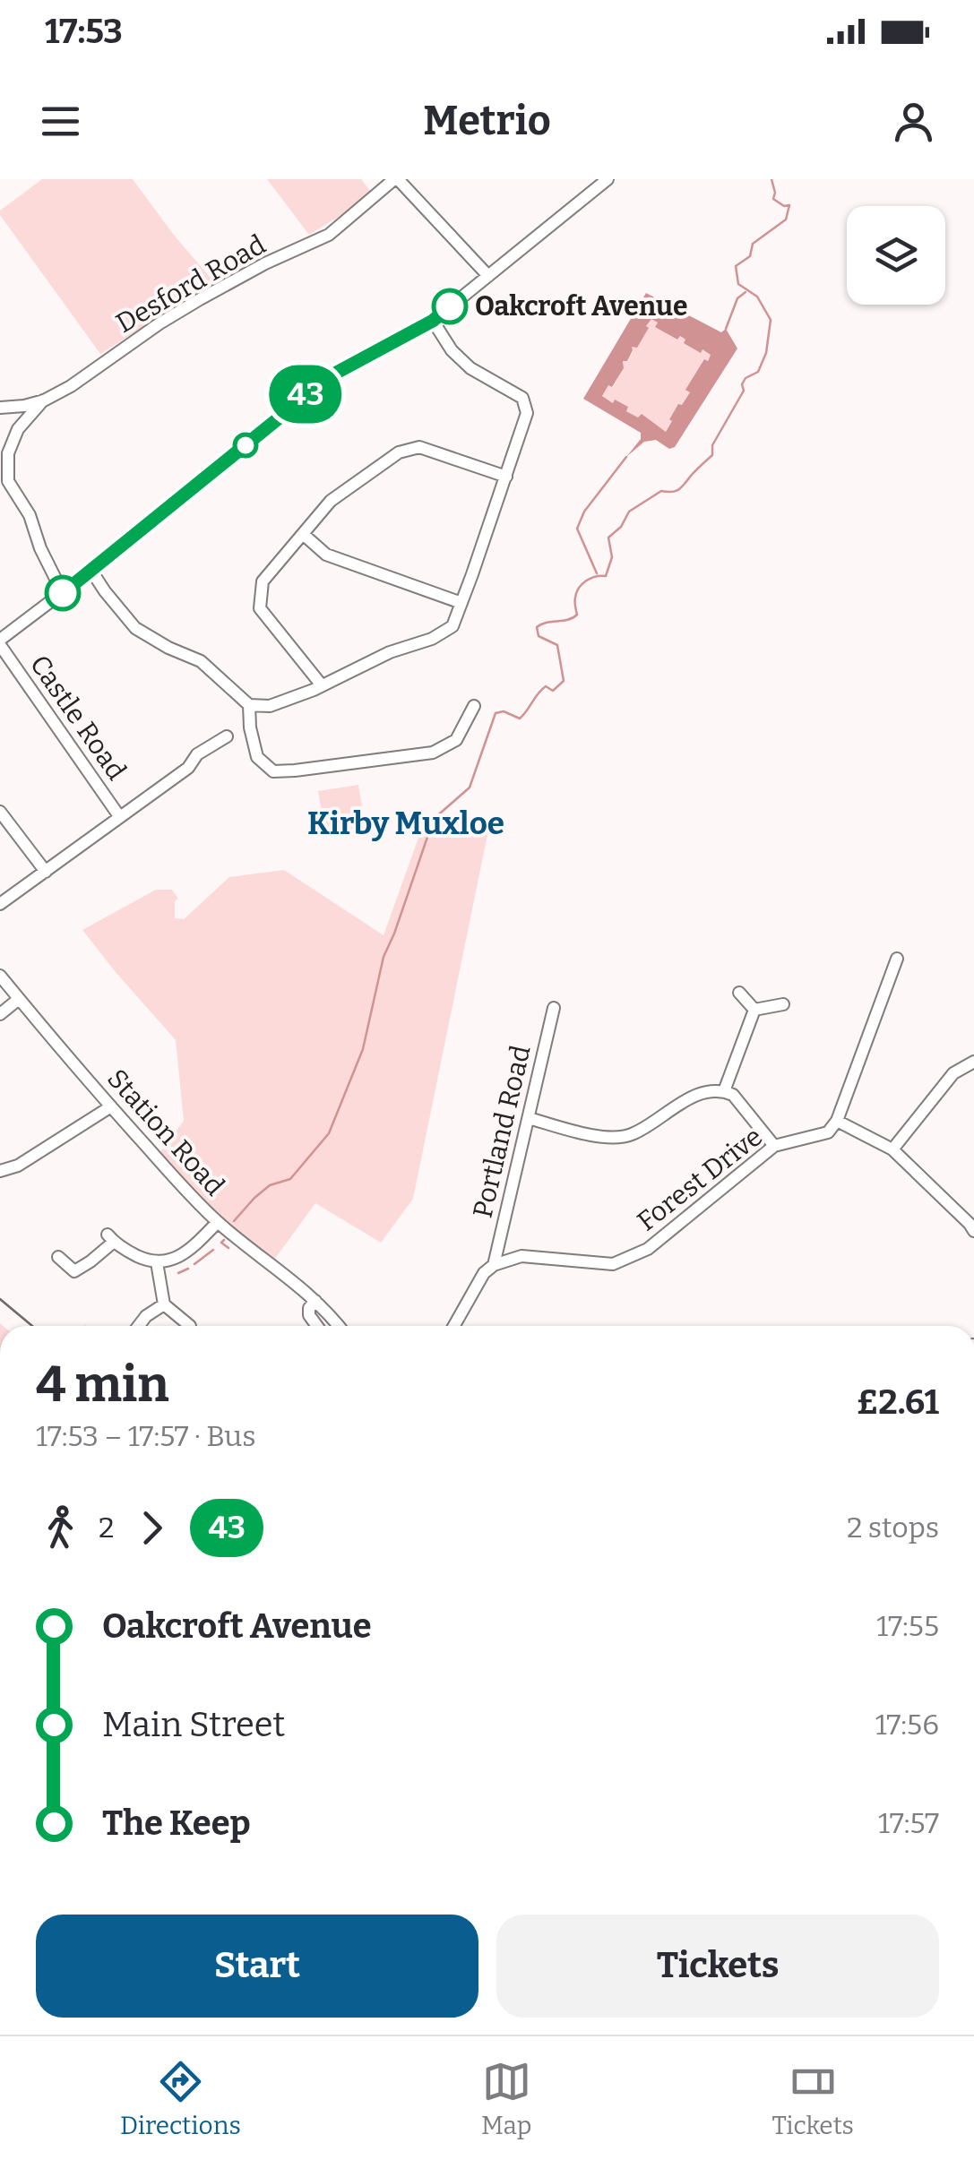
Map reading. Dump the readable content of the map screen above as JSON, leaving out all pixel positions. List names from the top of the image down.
{
  "streets": {
    "street": [
      "Desford Road",
      "Castle Road",
      "Portland Road",
      "Station Road",
      "Forest Drive"
    ]
  },
  "crossings": [
    ["Portland Road", "Forest Drive"]
  ],
  "districts": ["Kirby Muxloe"],
  "places": ["Oakcroft Avenue"],
  "lines": ["bus line 43"],
  "page": {
    "status": "17:53",
    "header": "Metrio",
    "on_map": "43",
    "heading": ["4 min", "17:53 – 17:57 · Bus", "£2.61"],
    "legs": ["2", "43", "2 stops"],
    "list": [
      {
        "name": "Oakcroft Avenue",
        "value": "17:55"
      },
      {
        "name": "Main Street",
        "value": "17:56"
      },
      {
        "name": "The Keep",
        "value": "17:57"
      }
    ],
    "buttons": ["Start", "Tickets"],
    "tabs": ["Directions", "Map", "Tickets"]
  }
}
